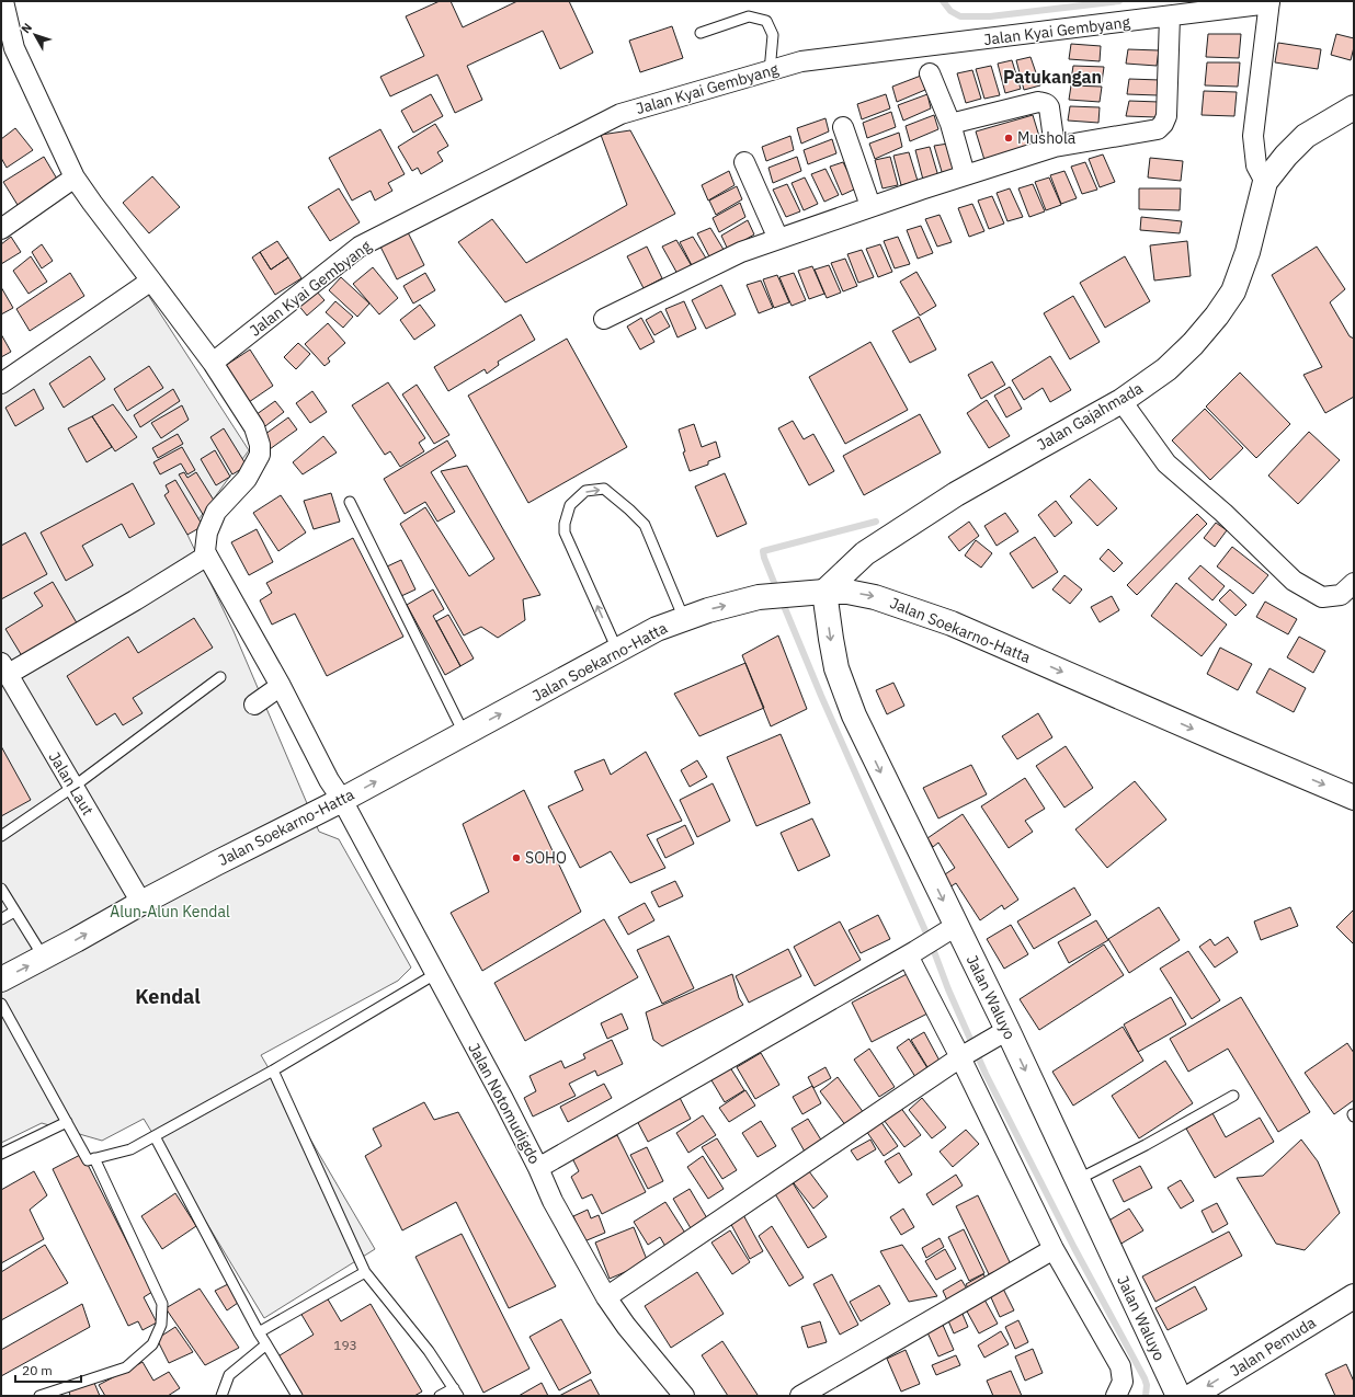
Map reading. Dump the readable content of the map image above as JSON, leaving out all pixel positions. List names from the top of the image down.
{
  "streets": {
    "main road": [
      "Jalan Gajahmada",
      "Jalan Soekarno-Hatta",
      "Jalan Waluyo",
      "Jalan Pemuda"
    ],
    "street": ["Jalan Kyai Gembyang", "Jalan Laut", "Jalan Notomudigdo"]
  },
  "crossings": [
    ["Jalan Gajahmada", "Jalan Soekarno-Hatta"],
    ["Jalan Gajahmada", "Jalan Waluyo"],
    ["Jalan Soekarno-Hatta", "Jalan Laut"],
    ["Jalan Soekarno-Hatta", "Jalan Waluyo"],
    ["Jalan Soekarno-Hatta", "Jalan Notomudigdo"]
  ],
  "one_way": ["Jalan Soekarno-Hatta", "Jalan Waluyo", "Jalan Pemuda"],
  "districts": ["Patukangan", "Kendal"],
  "parks": ["Alun-Alun Kendal"],
  "places": ["Mushola", "SOHO"],
  "house_numbers": ["193"],
  "scale_bar": "20 m",
  "north": "top left"
}
